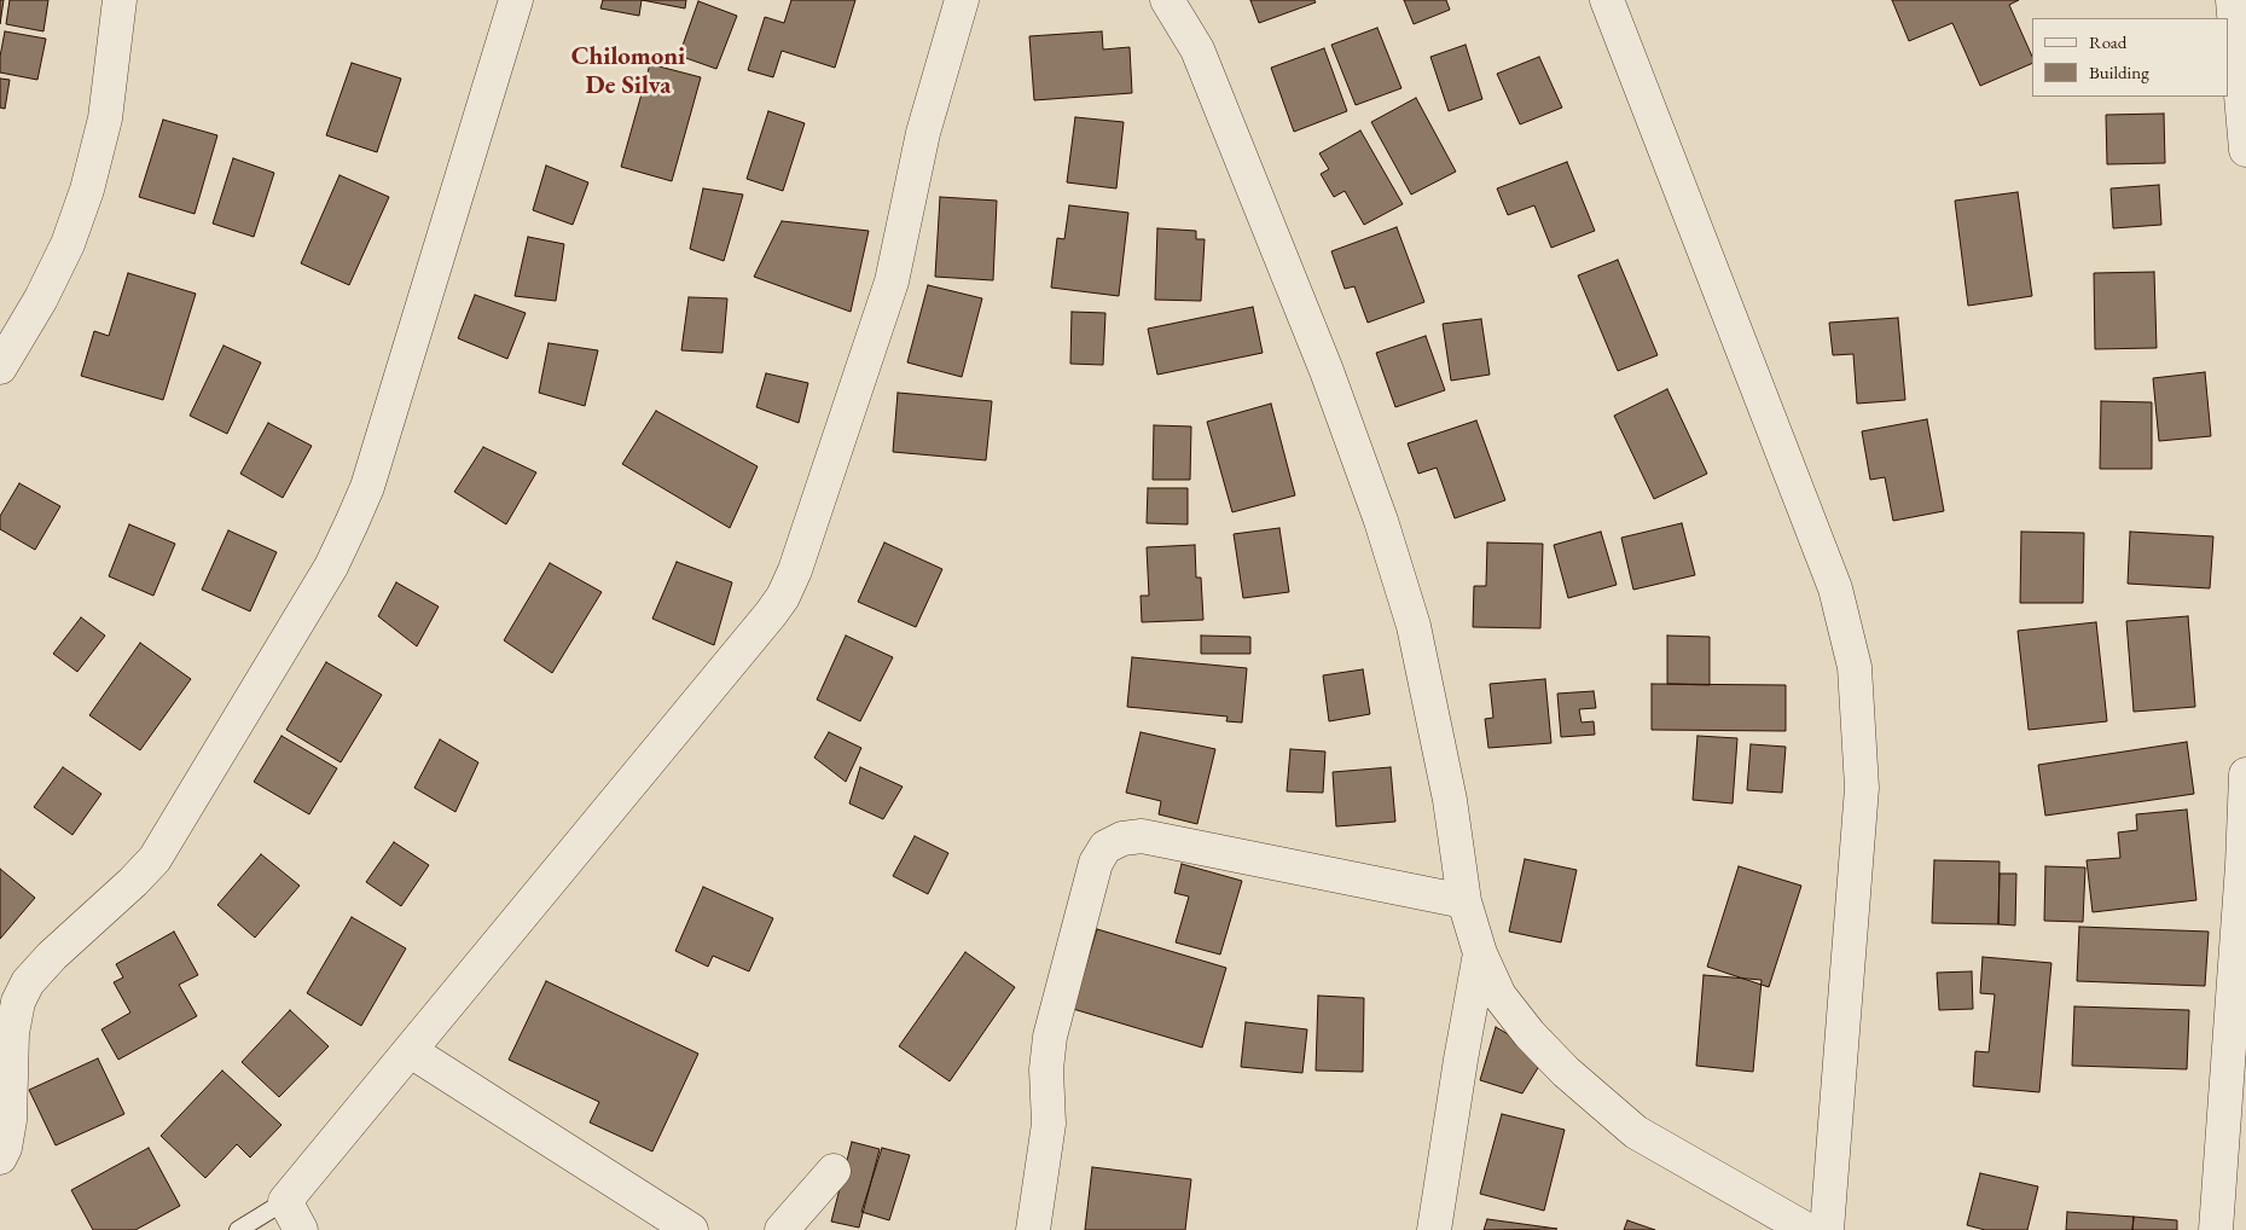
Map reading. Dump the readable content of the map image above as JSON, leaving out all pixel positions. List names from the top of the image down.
{
  "districts": ["Chilomoni De Silva"],
  "legend": ["Road", "Building"]
}
